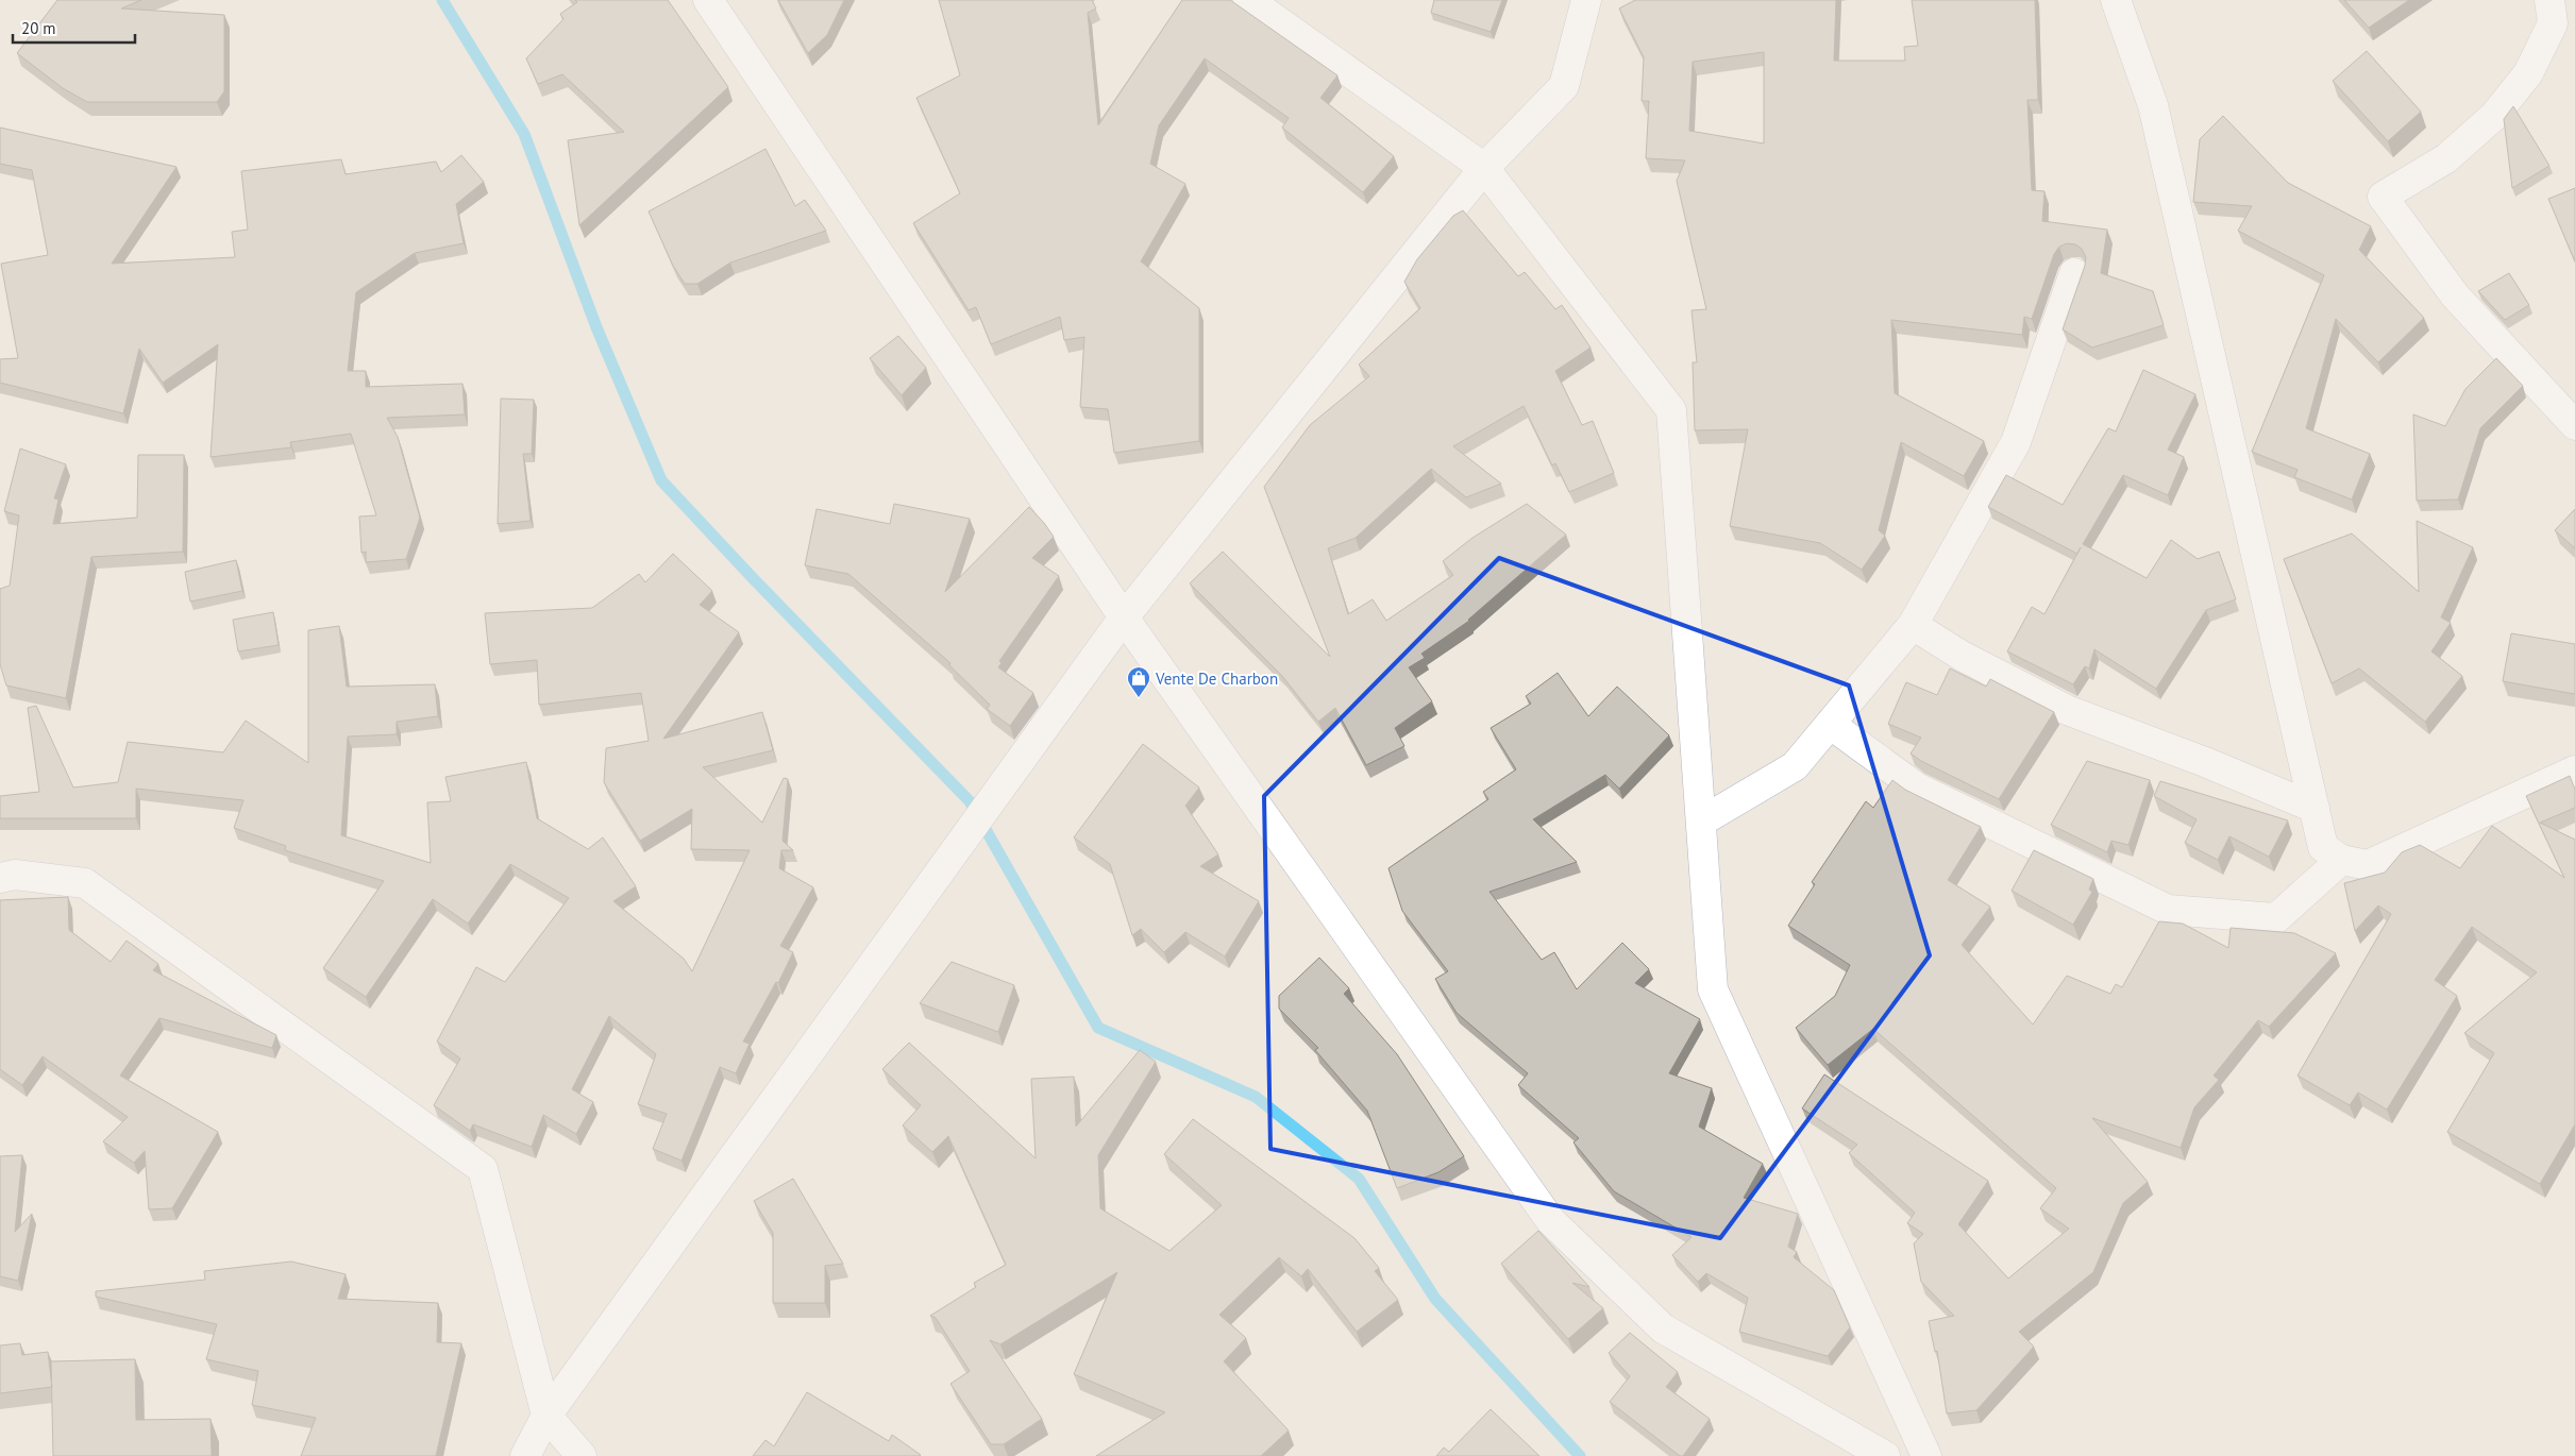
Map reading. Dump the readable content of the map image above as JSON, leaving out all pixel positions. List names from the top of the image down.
{
  "places": {
    "shop": ["Vente De Charbon"]
  },
  "scale_bar": "20 m"
}
